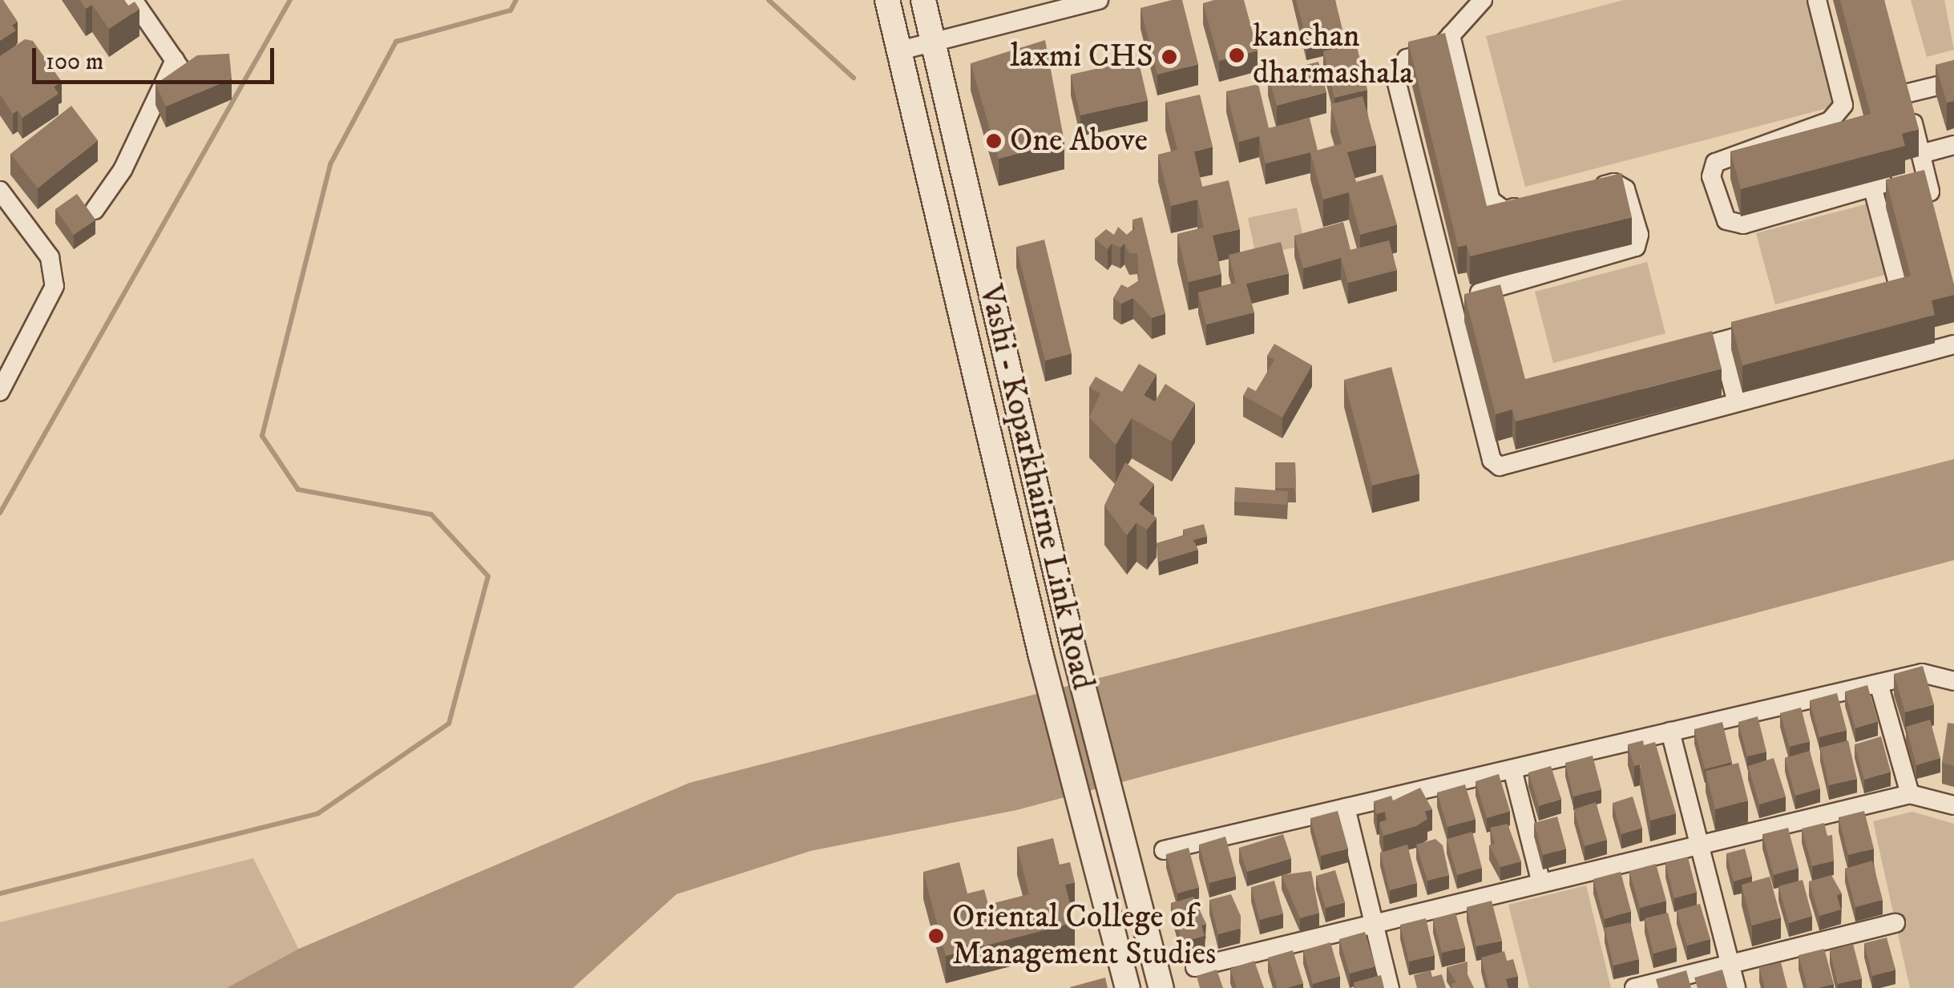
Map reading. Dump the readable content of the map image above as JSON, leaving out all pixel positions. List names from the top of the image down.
{
  "streets": {
    "main road": ["Vashi - Koparkhairne Link Road"]
  },
  "places": [
    "kanchan dharmashala",
    "laxmi CHS",
    "One Above",
    "Oriental College of Management Studies"
  ],
  "scale_bar": "100 m"
}
